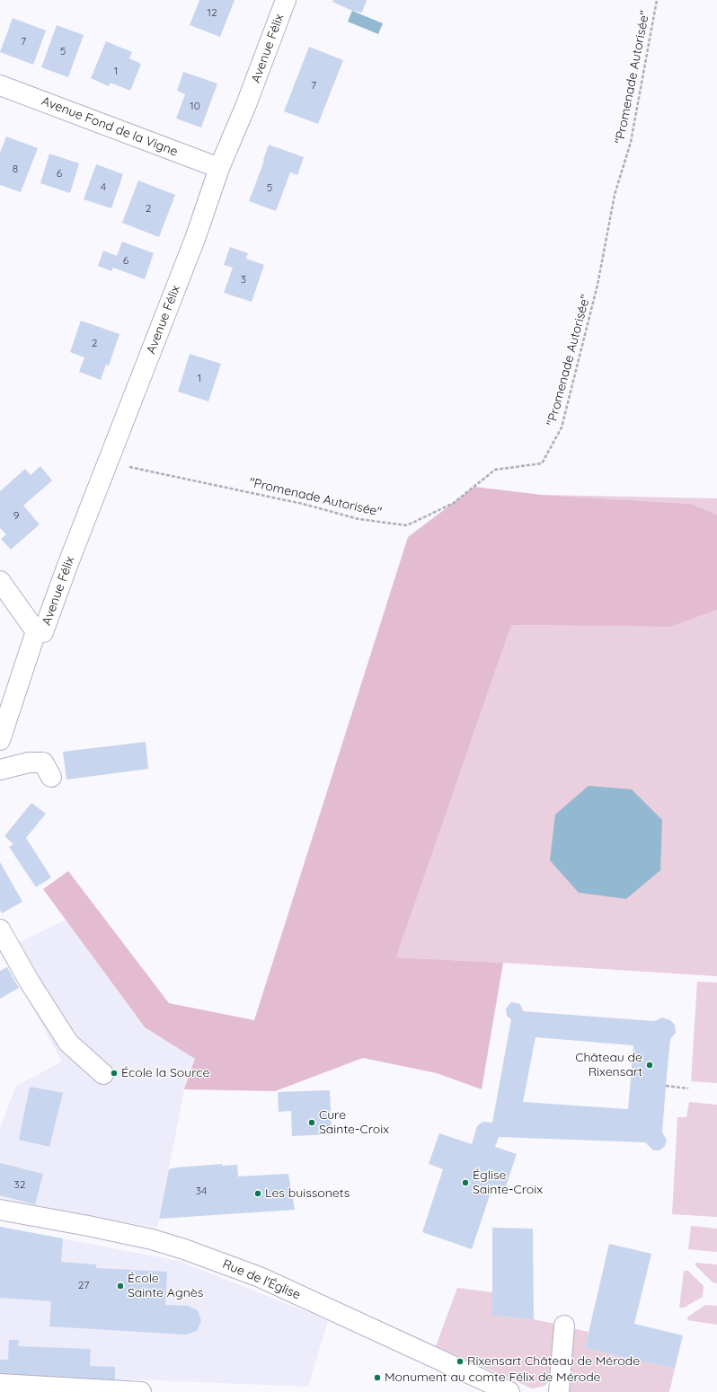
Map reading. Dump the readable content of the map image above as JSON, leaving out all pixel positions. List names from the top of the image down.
{
  "streets": {
    "street": ["Avenue Félix", "Avenue Fond de la Vigne", "Rue de l'Église"],
    "path": ["\"Promenade Autorisée\""]
  },
  "crossings": [
    ["Avenue Félix", "\"Promenade Autorisée\""],
    ["Avenue Félix", "Avenue Fond de la Vigne"]
  ],
  "places": [
    "Château de Rixensart",
    "École la Source",
    "Cure Sainte-Croix",
    "Église Sainte-Croix",
    "Les buissonets",
    "École Sainte Agnès",
    "Rixensart Château de Mérode",
    "Monument au comte Félix de Mérode"
  ],
  "house_numbers": [
    "12",
    "7",
    "5",
    "1",
    "7",
    "10",
    "8",
    "6",
    "4",
    "5",
    "2",
    "6",
    "3",
    "2",
    "1",
    "9",
    "32",
    "34",
    "27"
  ]
}
